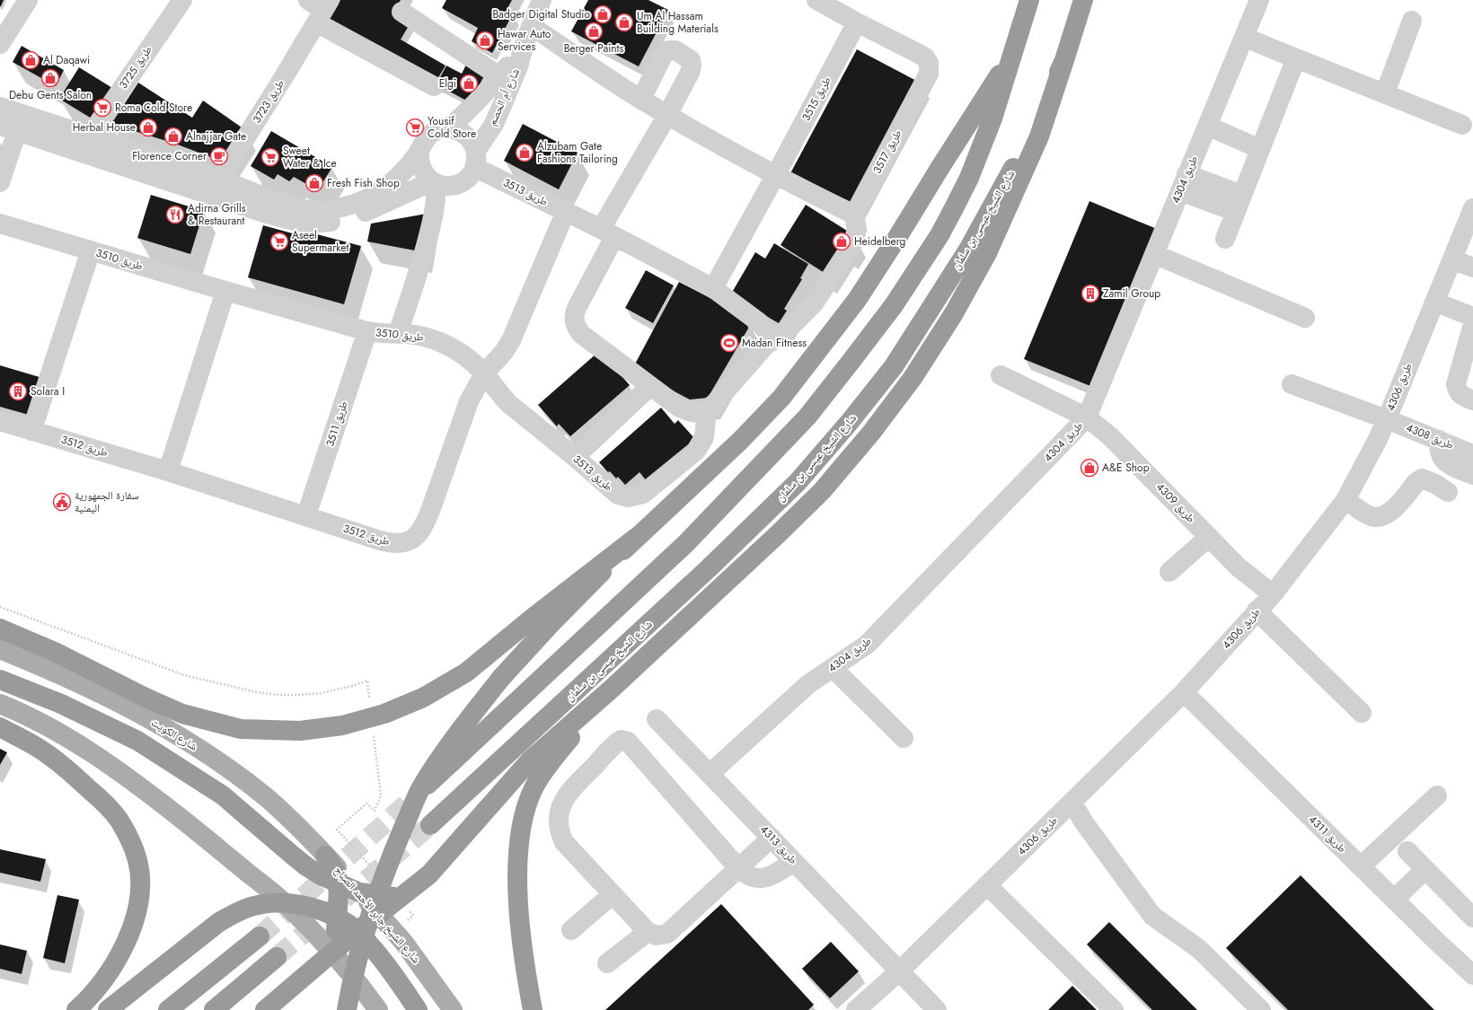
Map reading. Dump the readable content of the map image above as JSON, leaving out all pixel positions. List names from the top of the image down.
{
  "streets": {
    "highway": ["شارع الشيخ عيسى بن سلمان"],
    "main road": ["شارع الكويت", "شارع الشيخ جابر الأحمد الصباح"],
    "street": [
      "طريق 3725",
      "شارع أم الحصم",
      "طريق 3515",
      "طريق 3723",
      "طريق 3517",
      "طريق 4304",
      "طريق 3513",
      "طريق 3510",
      "طريق 4306",
      "طريق 3511",
      "طريق 4308",
      "طريق 3512",
      "طريق 4309",
      "طريق 4311",
      "طريق 4313"
    ]
  },
  "crossings": [
    ["شارع أم الحصم", "طريق 3513"],
    ["طريق 3515", "طريق 3517"],
    ["طريق 3515", "طريق 3513"],
    ["طريق 4304", "طريق 4309"],
    ["طريق 4304", "طريق 4313"],
    ["طريق 3513", "طريق 3510"],
    ["طريق 3513", "طريق 3512"],
    ["طريق 3510", "طريق 3511"],
    ["طريق 3510", "طريق 3512"],
    ["طريق 4306", "طريق 4308"],
    ["طريق 4306", "طريق 4309"],
    ["طريق 4306", "طريق 4311"],
    ["طريق 4306", "طريق 4313"],
    ["طريق 3511", "طريق 3512"],
    ["شارع الكويت", "شارع الشيخ جابر الأحمد الصباح"]
  ],
  "places": {
    "shop": [
      "Badger Digital Studio",
      "Um Al Hassam Building Materials",
      "Berger Paints",
      "Hawar Auto Services",
      "Al Daqawi",
      "Debu Gents Salon",
      "Elgi",
      "Herbal House",
      "Alnajjar Gate",
      "Alzubam Gate Fashions Tailoring",
      "Fresh Fish Shop",
      "Heidelberg",
      "A&E Shop"
    ],
    "supermarket": [
      "Roma Cold Store",
      "Yousif Cold Store",
      "Sweet Water & Ice",
      "Aseel Supermarket"
    ],
    "cafe": ["Florence Corner"],
    "restaurant": ["Adirna Grills & Restaurant"],
    "building": ["Zamil Group", "Solara I"],
    "sports": ["Madan Fitness"],
    "public building": ["سفارة الجمهورية اليمنية"]
  }
}
